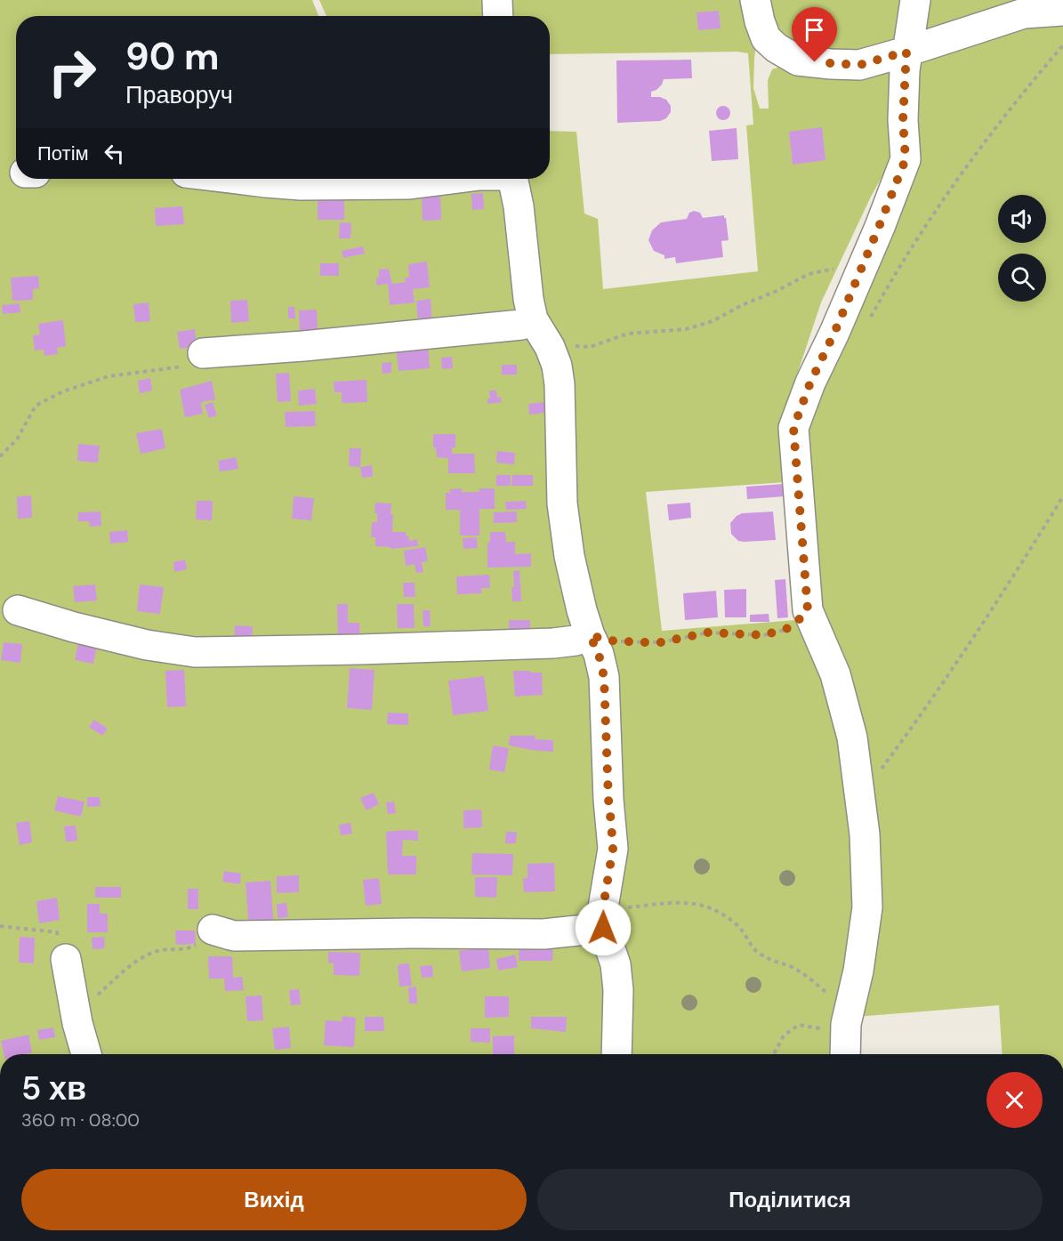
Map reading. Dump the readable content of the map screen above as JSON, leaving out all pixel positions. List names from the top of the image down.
{
  "page": {
    "turn": ["90 m", "Праворуч"],
    "then": "Потім",
    "heading": ["5 хв", "360 m · 08:00"],
    "buttons": ["Вихід", "Поділитися"]
  }
}
